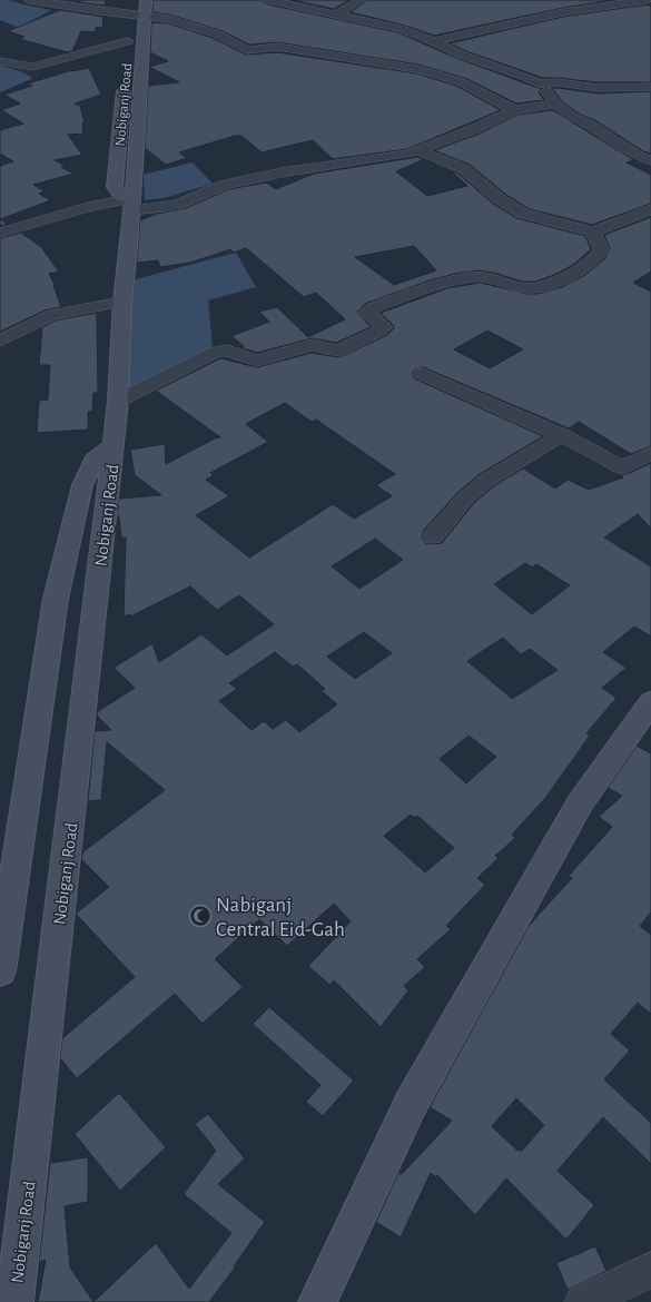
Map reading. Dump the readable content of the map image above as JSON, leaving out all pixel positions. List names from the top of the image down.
{
  "streets": {
    "main road": ["Nobiganj Road"]
  },
  "places": {
    "mosque": ["Nabiganj Central Eid-Gah"]
  }
}
